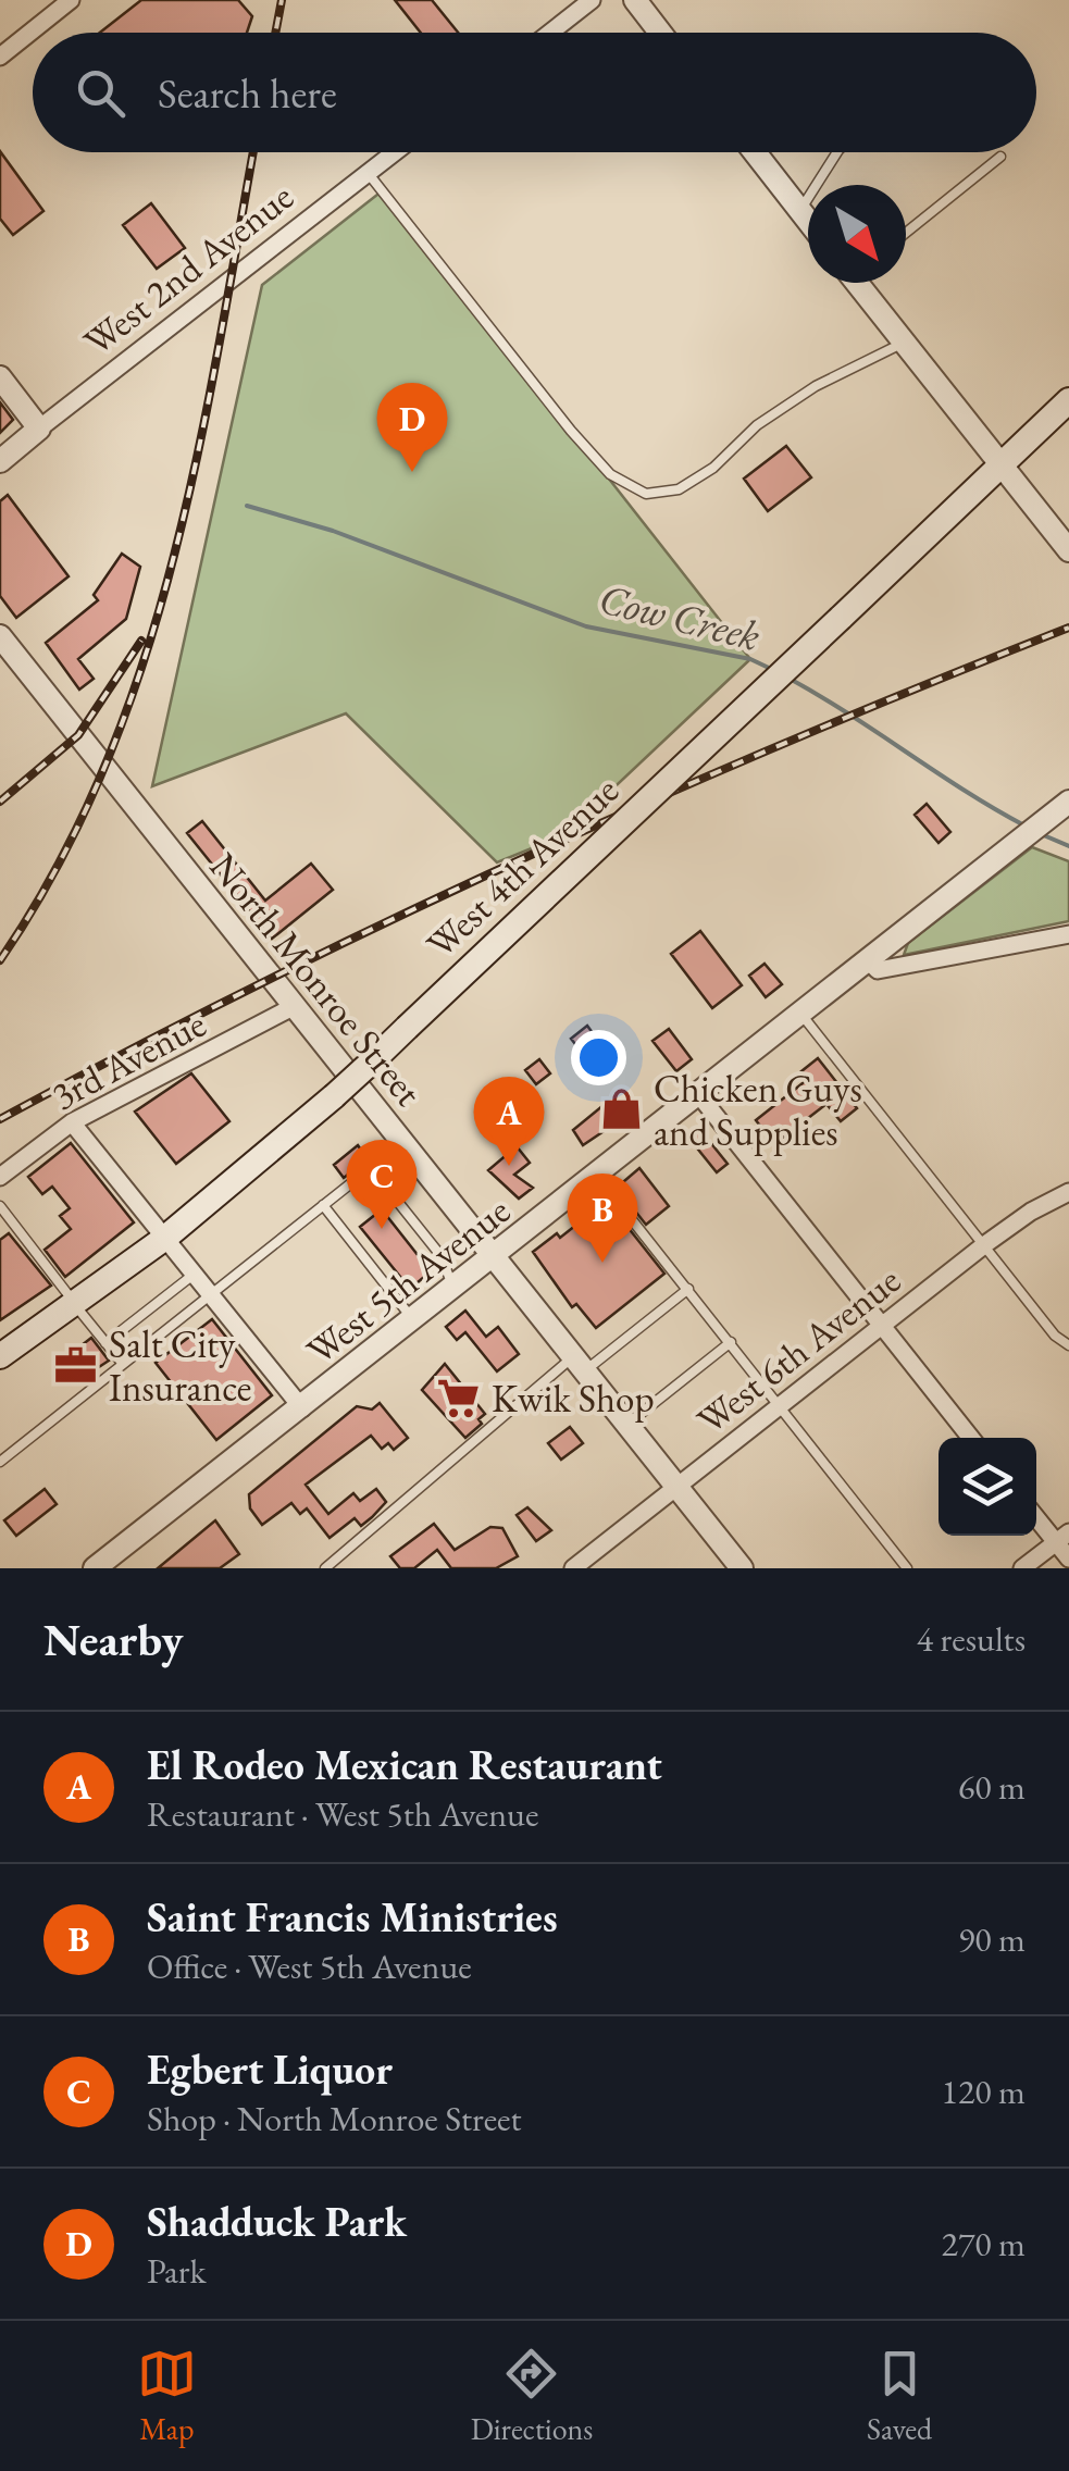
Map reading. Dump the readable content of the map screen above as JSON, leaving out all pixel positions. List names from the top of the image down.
{
  "streets": {
    "main road": ["West 4th Avenue"],
    "street": [
      "West 2nd Avenue",
      "North Monroe Street",
      "3rd Avenue",
      "West 5th Avenue",
      "West 6th Avenue"
    ]
  },
  "crossings": [
    ["North Monroe Street", "3rd Avenue"],
    ["North Monroe Street", "West 5th Avenue"],
    ["North Monroe Street", "West 6th Avenue"]
  ],
  "water": ["Cow Creek"],
  "places": {
    "shop": ["Chicken Guys and Supplies"],
    "office": ["Salt City Insurance"],
    "supermarket": ["Kwik Shop"]
  },
  "north": "bottom right",
  "page": {
    "search": "Search here",
    "pins": [
      "D",
      "A",
      "C",
      "B"
    ],
    "heading": ["Nearby", "4 results"],
    "list": [
      {
        "mark": "A",
        "name": "El Rodeo Mexican Restaurant",
        "note": "Restaurant · West 5th Avenue",
        "value": "60 m"
      },
      {
        "mark": "B",
        "name": "Saint Francis Ministries",
        "note": "Office · West 5th Avenue",
        "value": "90 m"
      },
      {
        "mark": "C",
        "name": "Egbert Liquor",
        "note": "Shop · North Monroe Street",
        "value": "120 m"
      },
      {
        "mark": "D",
        "name": "Shadduck Park",
        "note": "Park",
        "value": "270 m"
      }
    ],
    "nav": ["Map", "Directions", "Saved"]
  }
}
